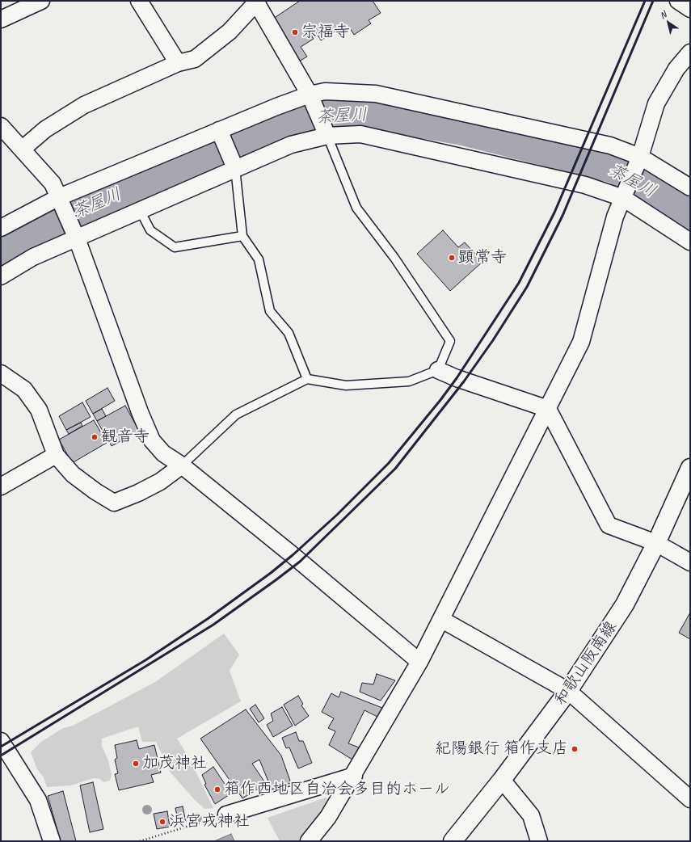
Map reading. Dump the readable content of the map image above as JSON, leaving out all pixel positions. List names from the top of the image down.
{
  "streets": {
    "main road": ["和歌山阪南線"]
  },
  "water": ["茶屋川"],
  "places": [
    "宗福寺",
    "顕常寺",
    "観音寺",
    "紀陽銀行 箱作支店",
    "加茂神社",
    "箱作西地区自治会多目的ホール",
    "浜宮戎神社"
  ],
  "north": "top left"
}
